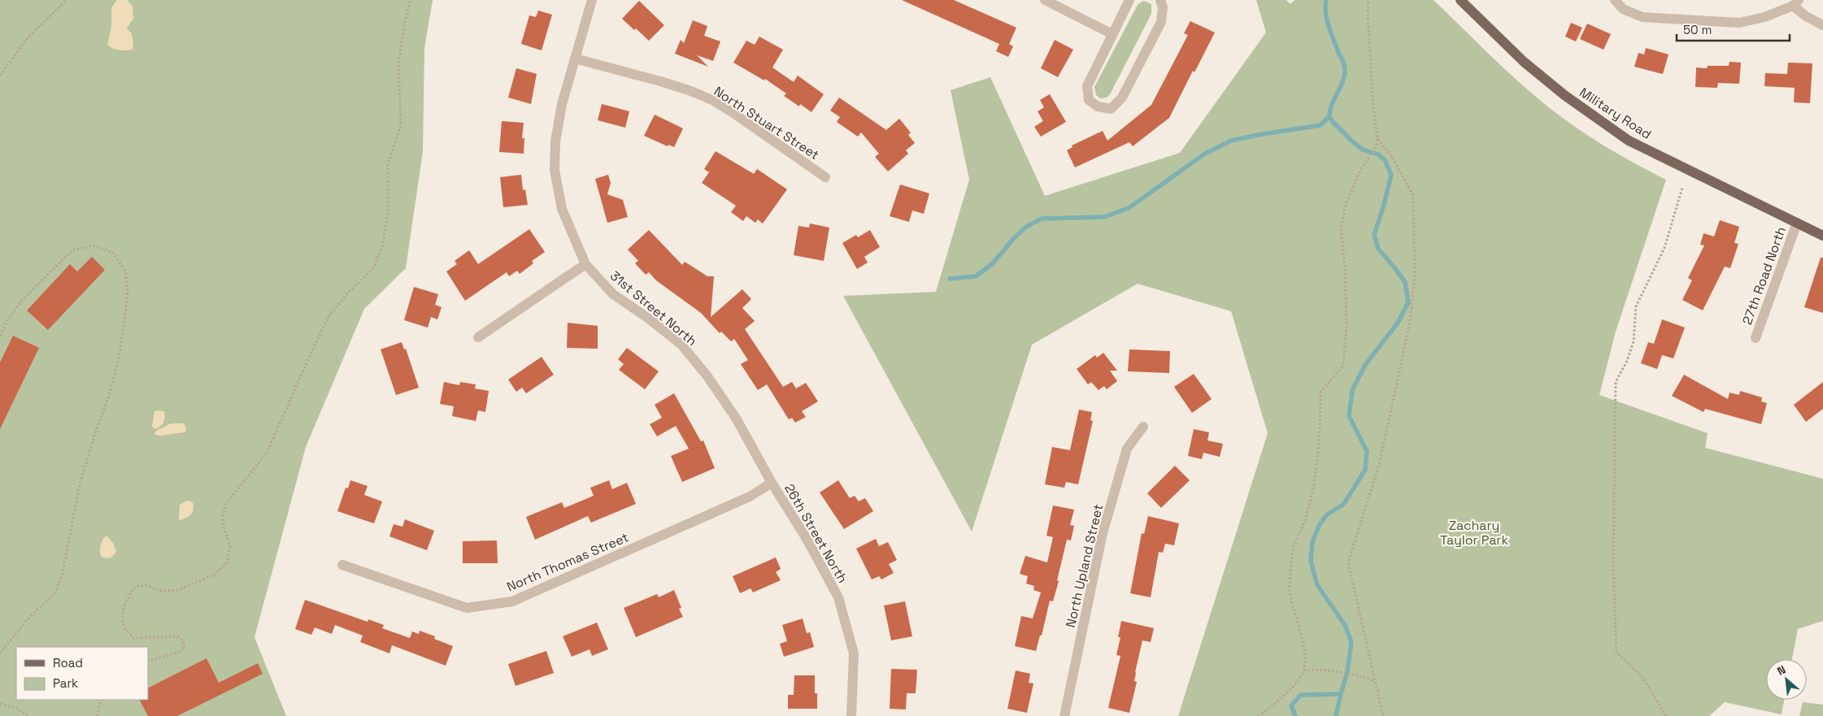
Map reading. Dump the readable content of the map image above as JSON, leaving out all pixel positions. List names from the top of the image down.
{
  "streets": {
    "main road": ["Military Road"],
    "street": [
      "North Stuart Street",
      "27th Road North",
      "31st Street North",
      "26th Street North",
      "North Thomas Street",
      "North Upland Street"
    ]
  },
  "crossings": [
    ["Military Road", "27th Road North"],
    ["North Stuart Street", "31st Street North"],
    ["31st Street North", "26th Street North"],
    ["31st Street North", "North Thomas Street"],
    ["26th Street North", "North Thomas Street"]
  ],
  "parks": ["Zachary Taylor Park"],
  "legend": ["Road", "Park"],
  "scale_bar": "50 m",
  "north": "top left"
}
